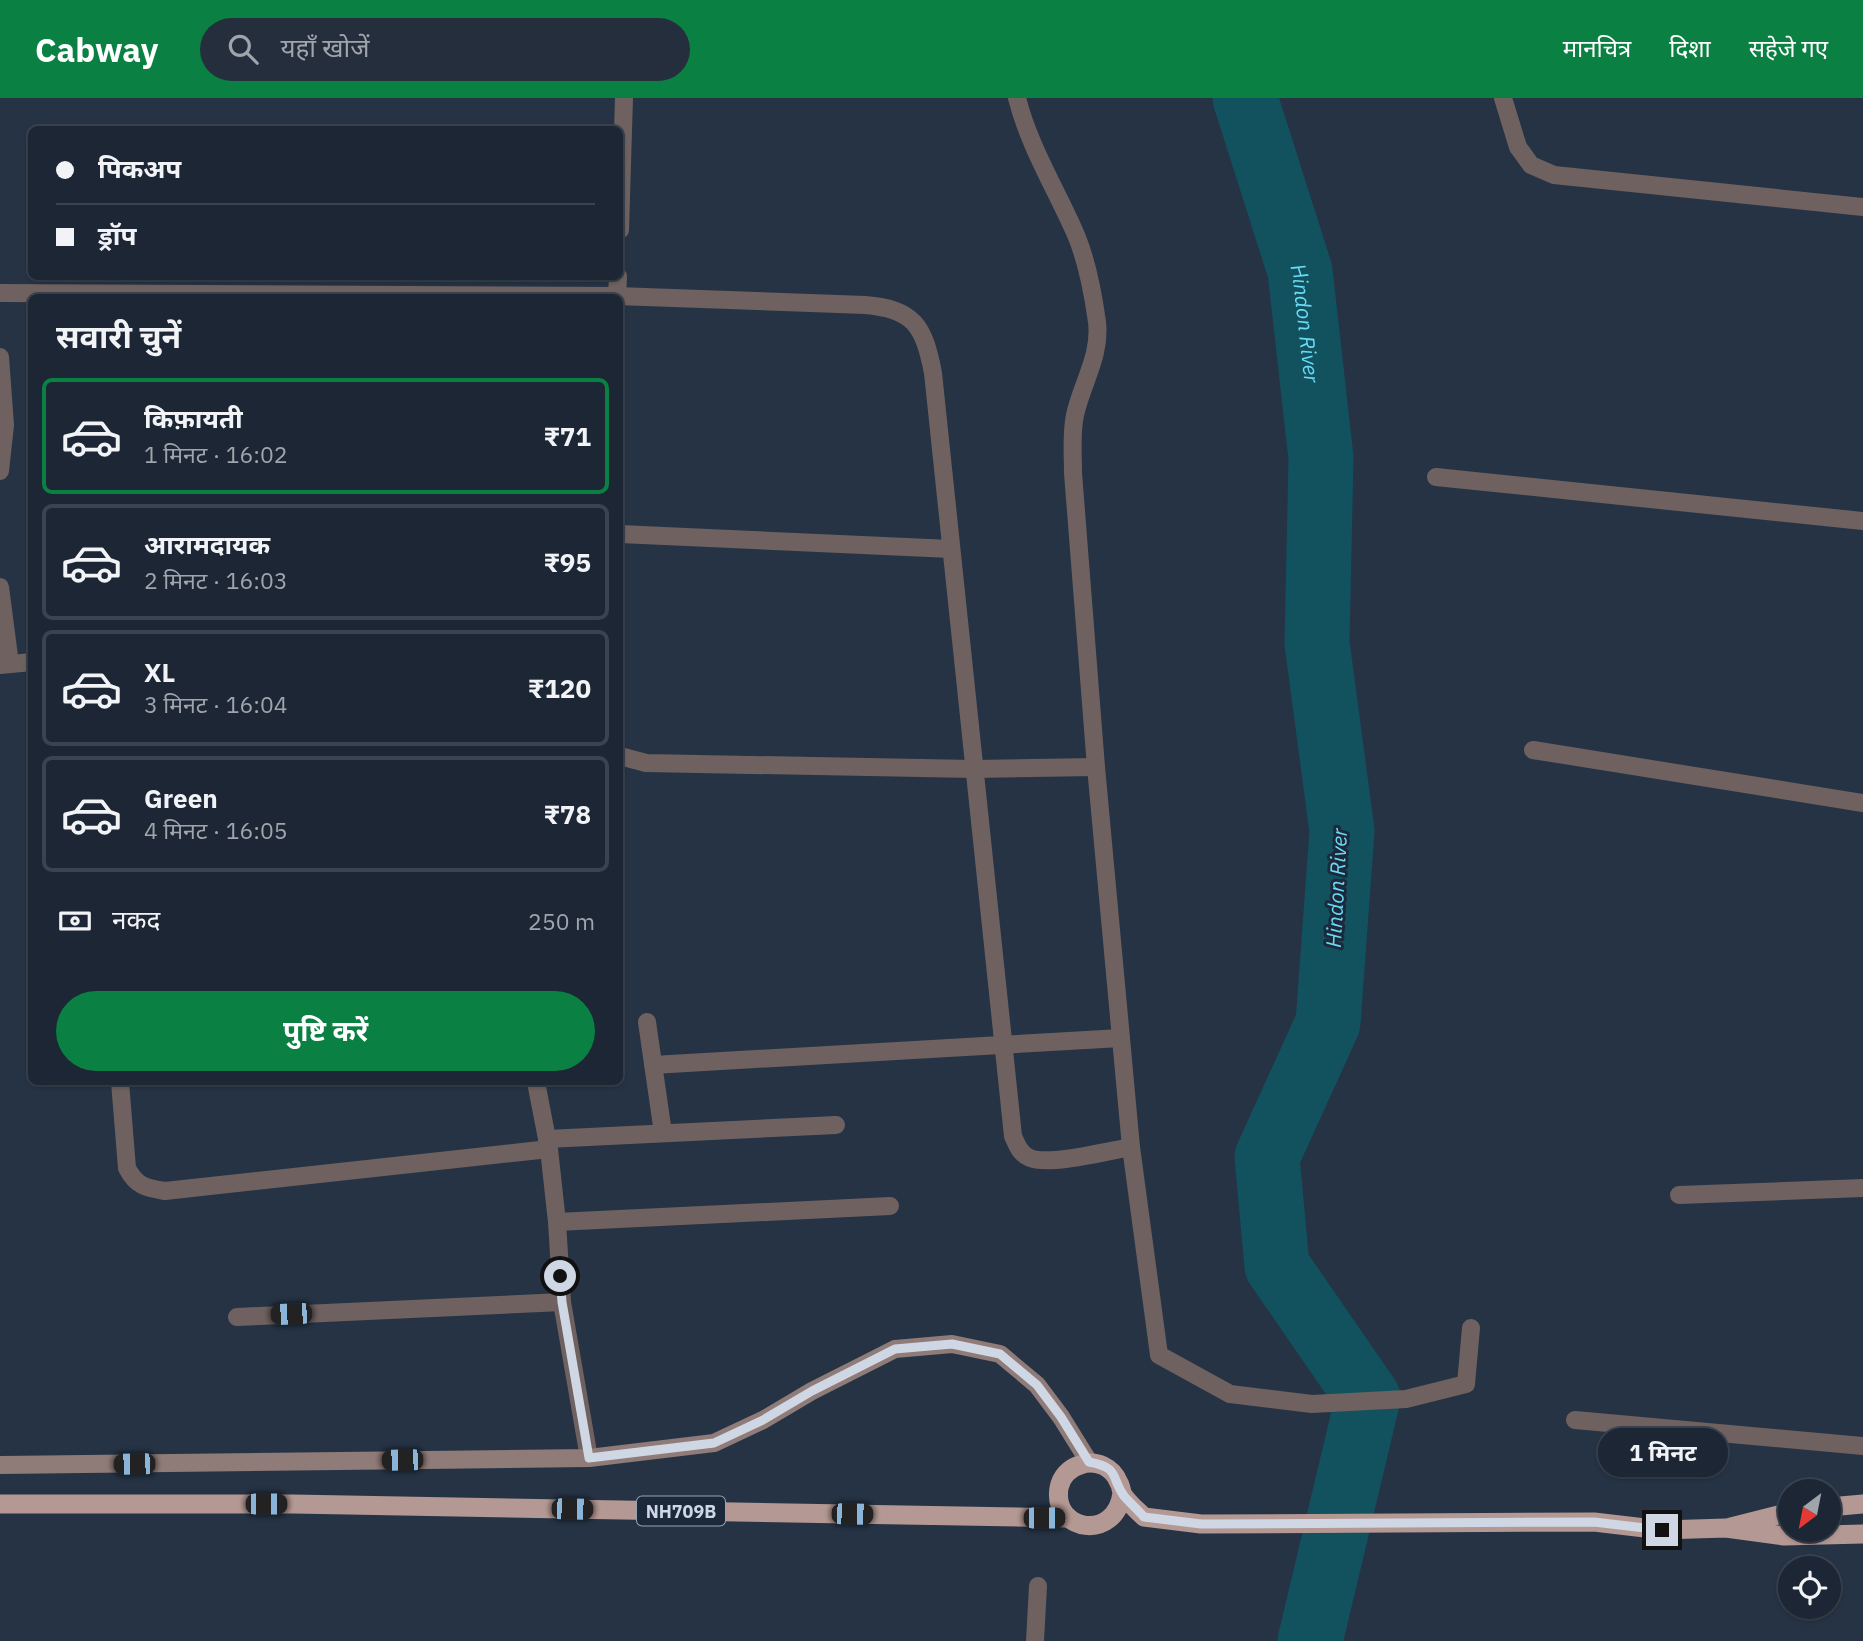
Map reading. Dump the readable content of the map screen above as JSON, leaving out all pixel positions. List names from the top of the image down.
{
  "streets": {
    "highway": ["NH709B"]
  },
  "water": ["Hindon River"],
  "north": "bottom left",
  "page": {
    "header": "Cabway",
    "search": "यहाँ खोजें",
    "nav": ["मानचित्र", "दिशा", "सहेजे गए"],
    "banner": ["पिकअप", "ड्रॉप"],
    "heading": "सवारी चुनें",
    "list": [
      {
        "name": "किफ़ायती",
        "note": "1 मिनट · 16:02",
        "value": "₹71"
      },
      {
        "name": "आरामदायक",
        "note": "2 मिनट · 16:03",
        "value": "₹95"
      },
      {
        "name": "XL",
        "note": "3 मिनट · 16:04",
        "value": "₹120"
      },
      {
        "name": "Green",
        "note": "4 मिनट · 16:05",
        "value": "₹78"
      }
    ],
    "pay": ["नकद", "250 m"],
    "buttons": "पुष्टि करें",
    "bubble": "1 मिनट"
  }
}
